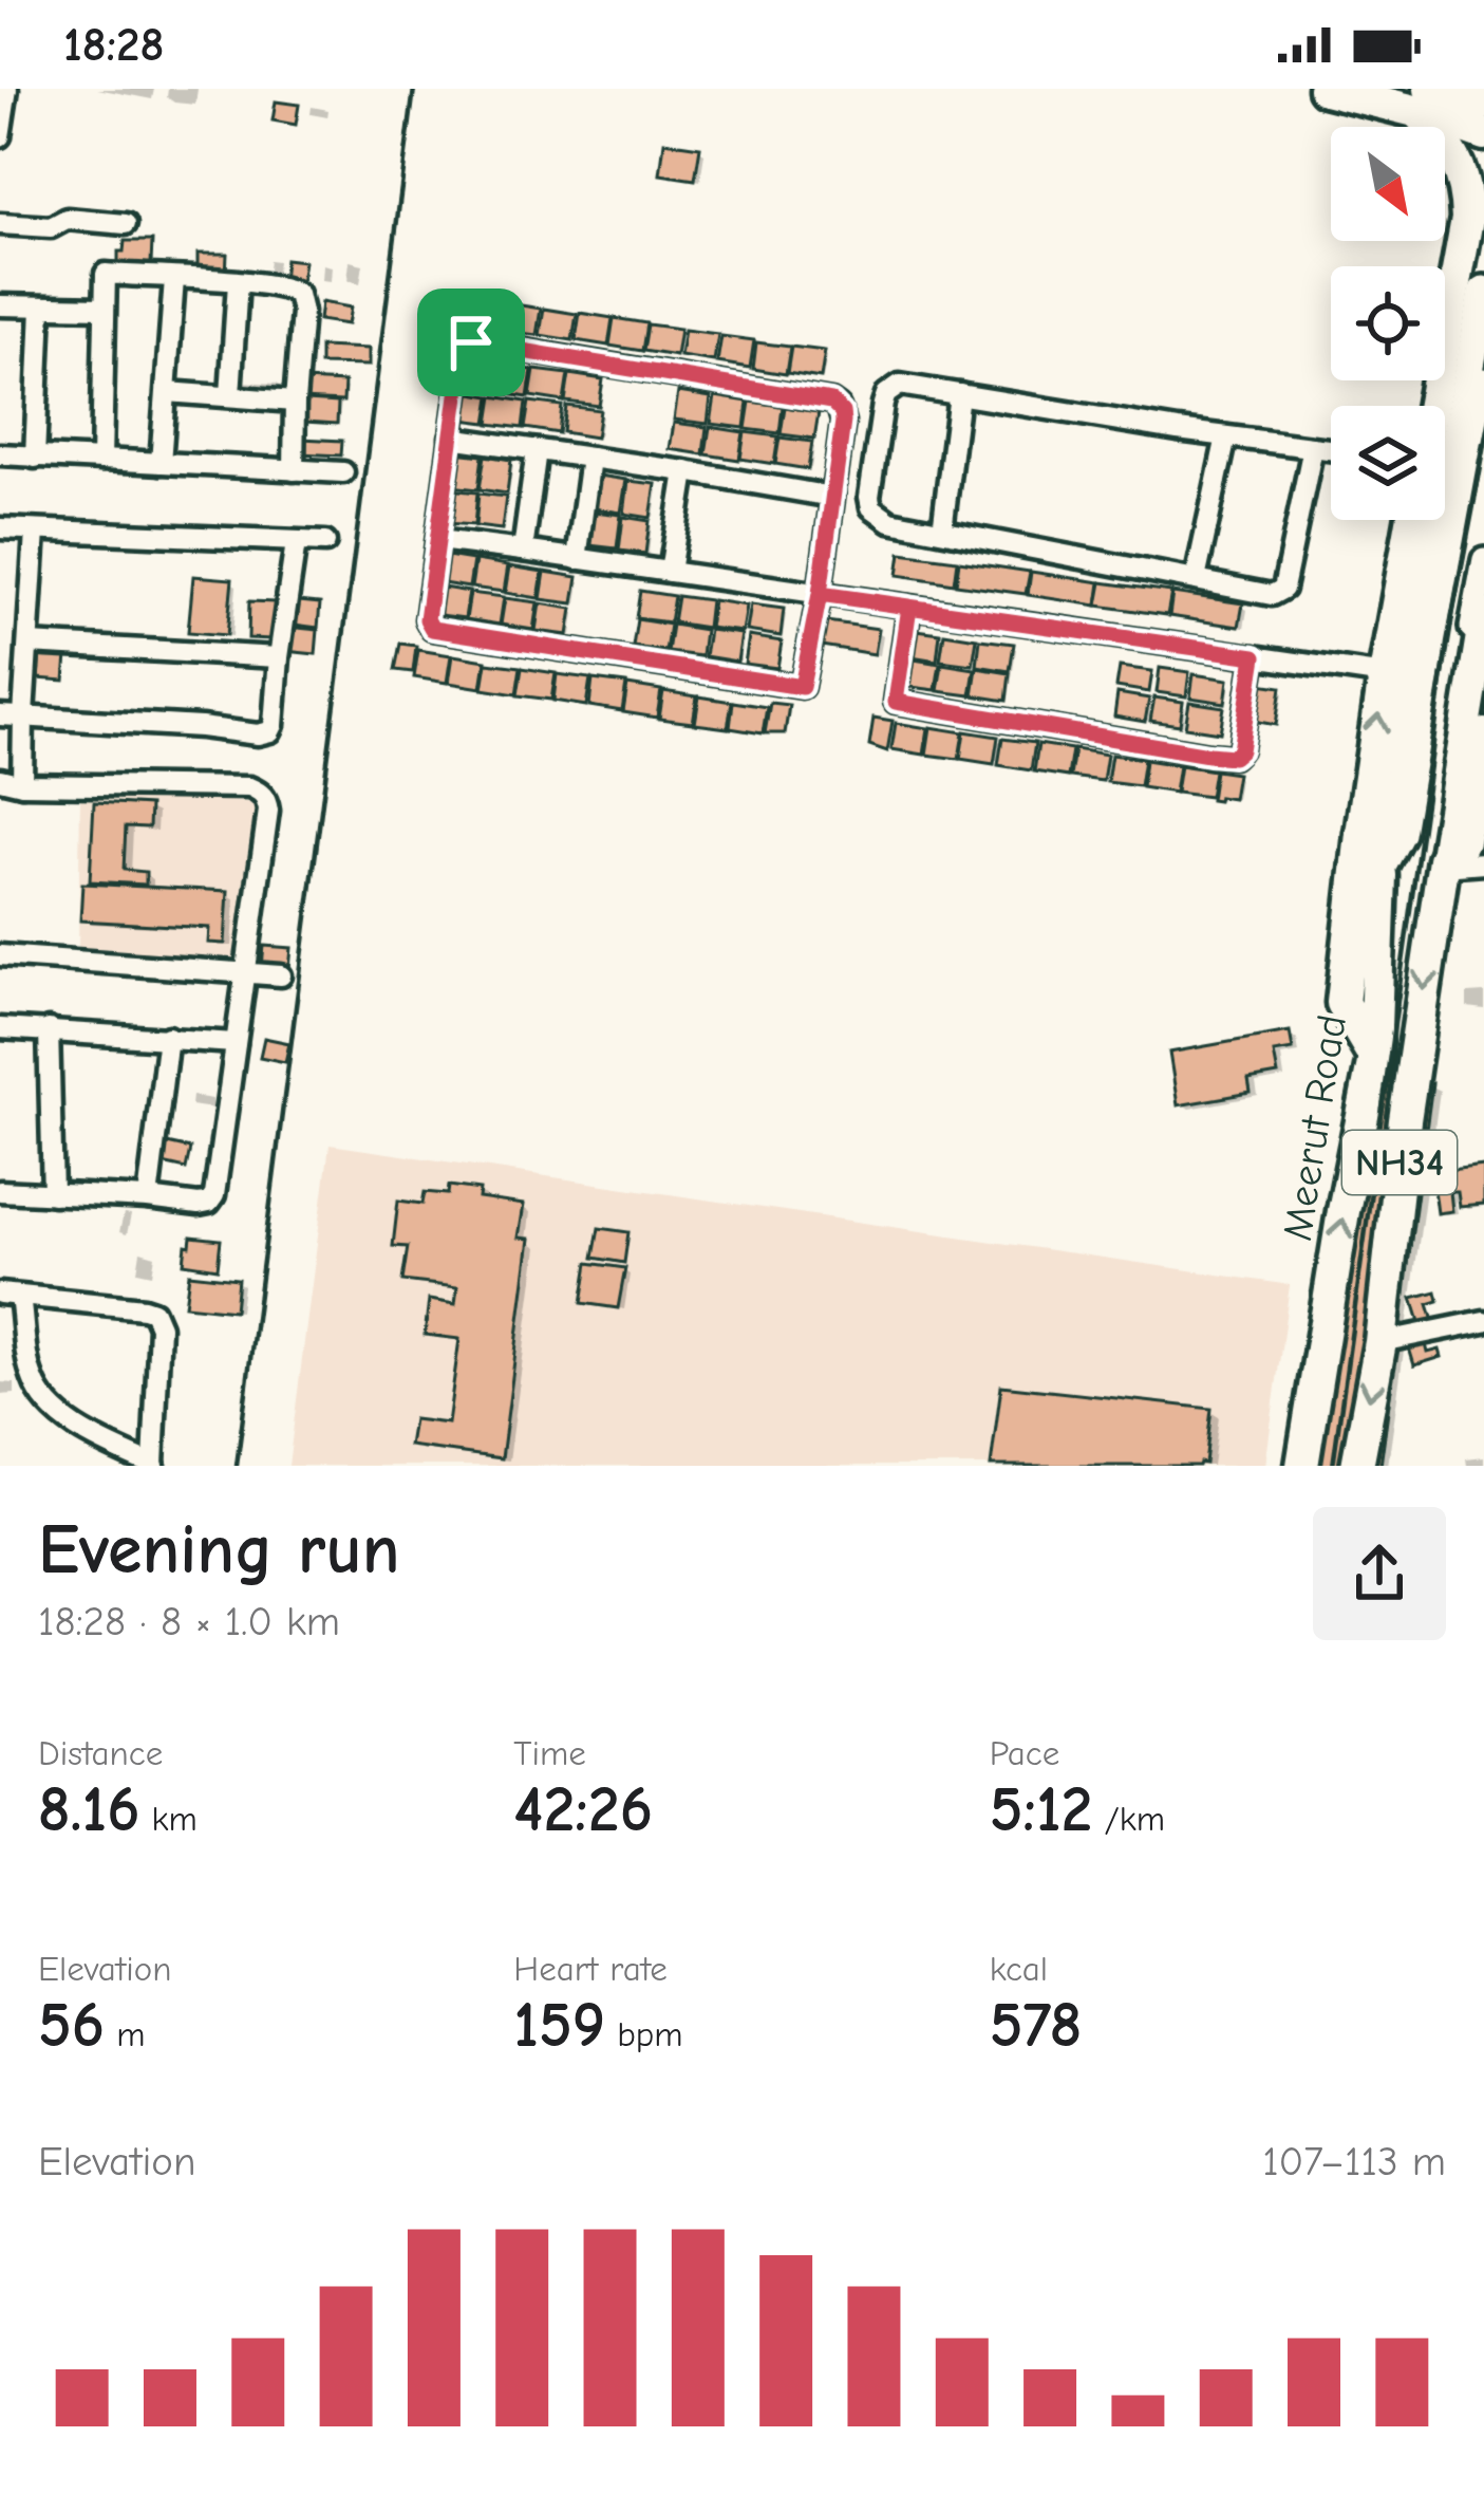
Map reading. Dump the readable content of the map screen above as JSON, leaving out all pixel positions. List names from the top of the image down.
{
  "streets": {
    "highway": ["Meerut Road", "NH34"]
  },
  "crossings": [
    ["Meerut Road", "NH34"]
  ],
  "north": "bottom right",
  "page": {
    "status": "18:28",
    "heading": ["Evening run", "18:28 · 8 × 1.0 km"],
    "stats": [
      ["Distance", "8.16 km"],
      ["Time", "42:26"],
      ["Pace", "5:12 /km"],
      ["Elevation", "56 m"],
      ["Heart rate", "159 bpm"],
      ["kcal", "578"]
    ],
    "chart": ["Elevation", "107–113 m"]
  }
}
